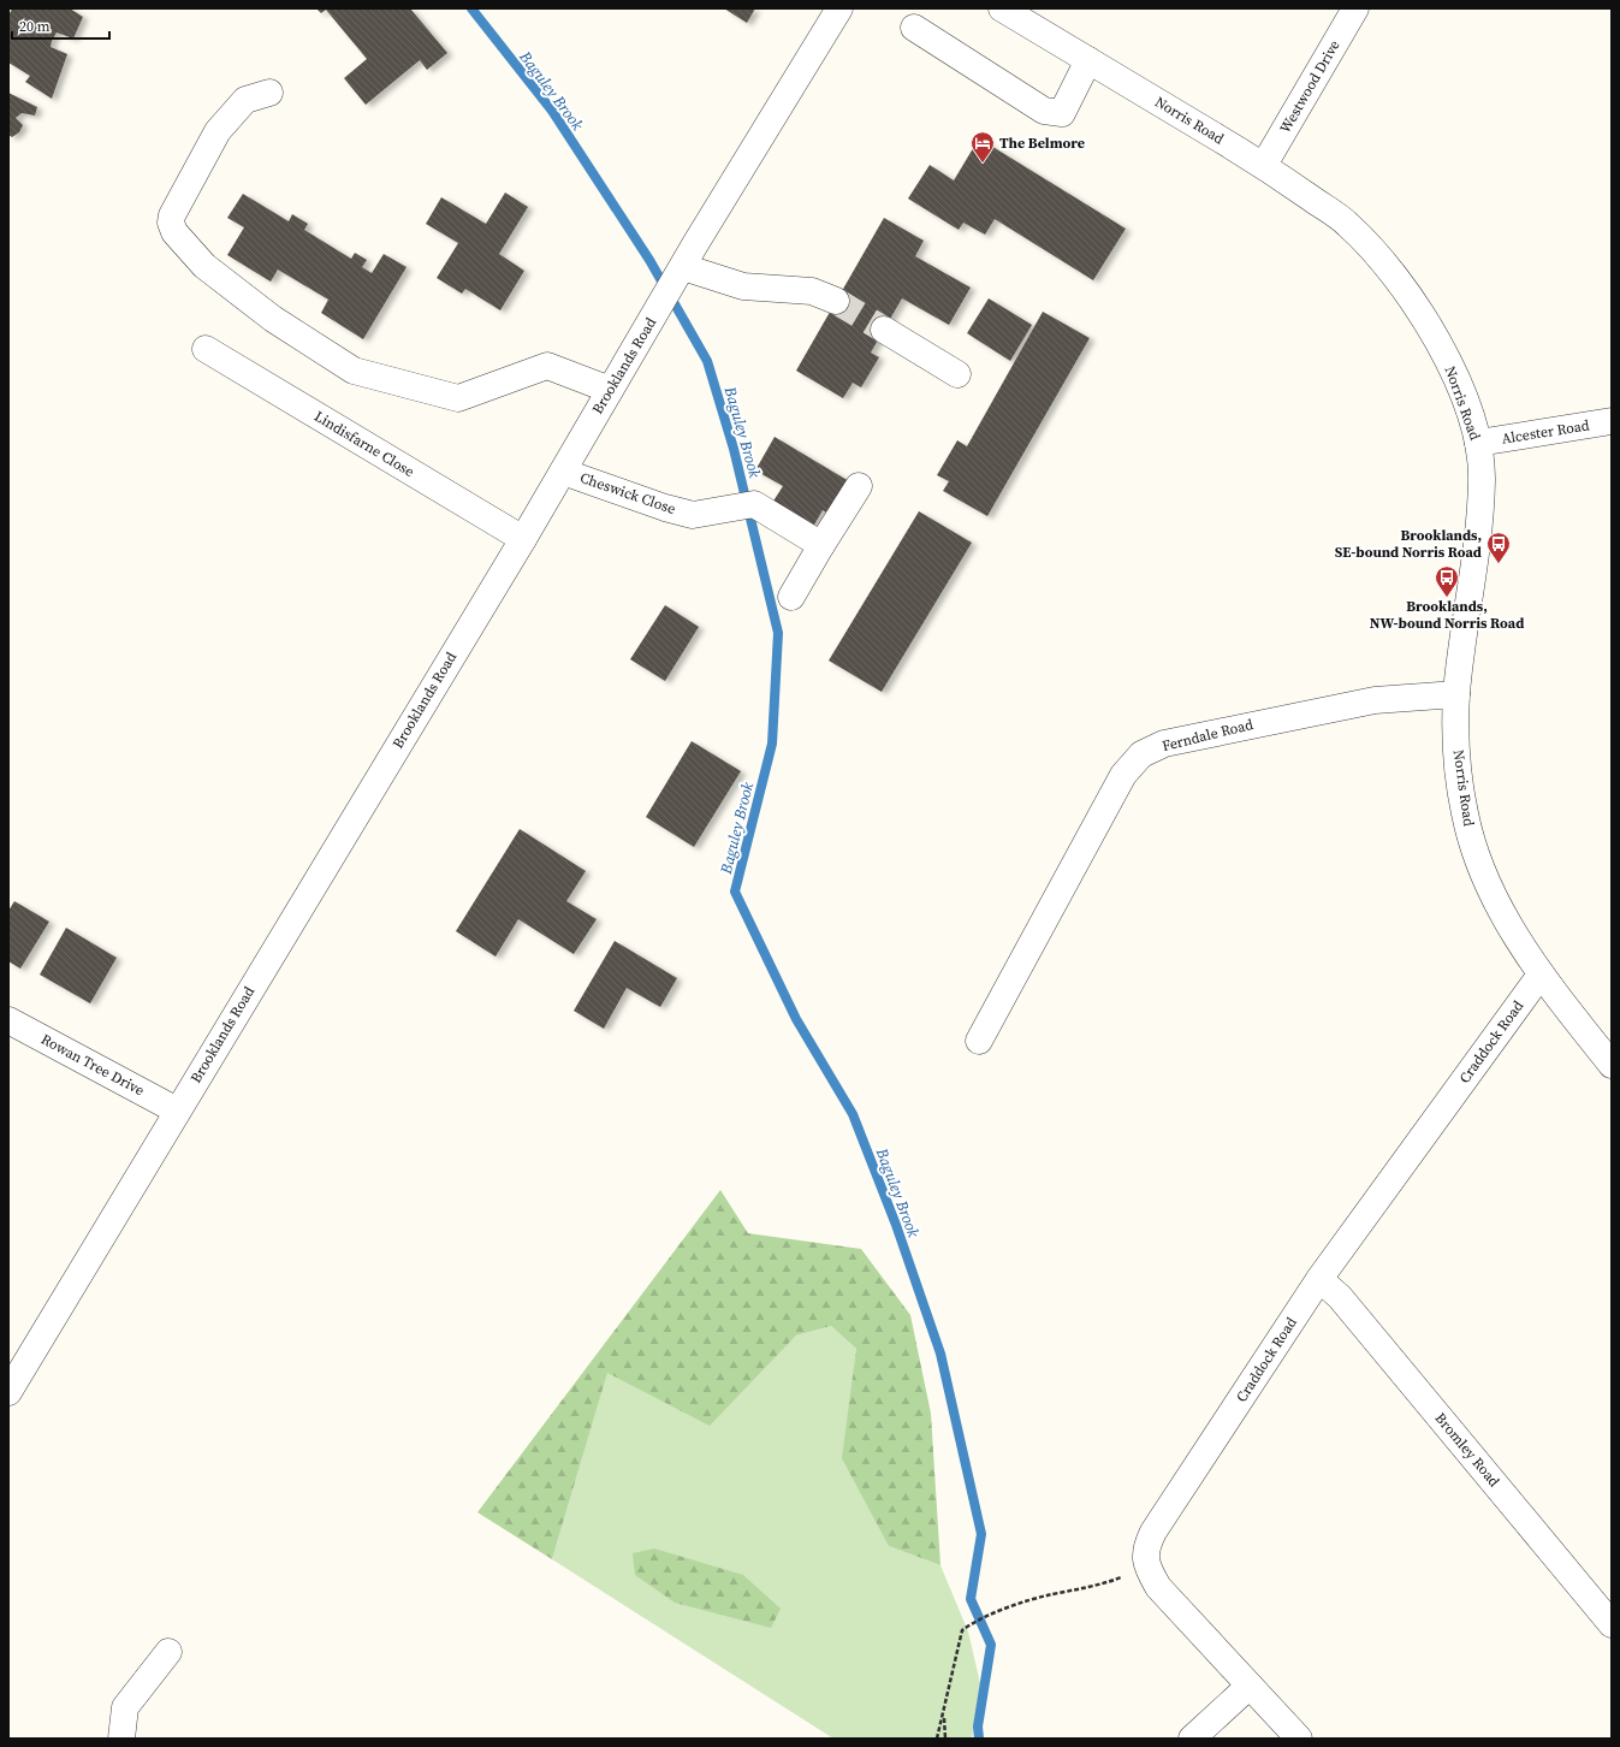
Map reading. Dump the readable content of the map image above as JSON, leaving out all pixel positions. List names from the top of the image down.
{
  "streets": {
    "street": [
      "Westwood Drive",
      "Norris Road",
      "Brooklands Road",
      "Alcester Road",
      "Lindisfarne Close",
      "Cheswick Close",
      "Ferndale Road",
      "Craddock Road",
      "Rowan Tree Drive",
      "Bromley Road"
    ]
  },
  "crossings": [
    ["Westwood Drive", "Norris Road"],
    ["Norris Road", "Alcester Road"],
    ["Norris Road", "Ferndale Road"],
    ["Norris Road", "Craddock Road"],
    ["Brooklands Road", "Lindisfarne Close"],
    ["Brooklands Road", "Cheswick Close"],
    ["Brooklands Road", "Rowan Tree Drive"],
    ["Craddock Road", "Bromley Road"]
  ],
  "water": ["Baguley Brook"],
  "places": {
    "hotel": ["The Belmore"],
    "bus stop": ["Brooklands, SE-bound Norris Road", "Brooklands, NW-bound Norris Road"]
  },
  "scale_bar": "20 m"
}
